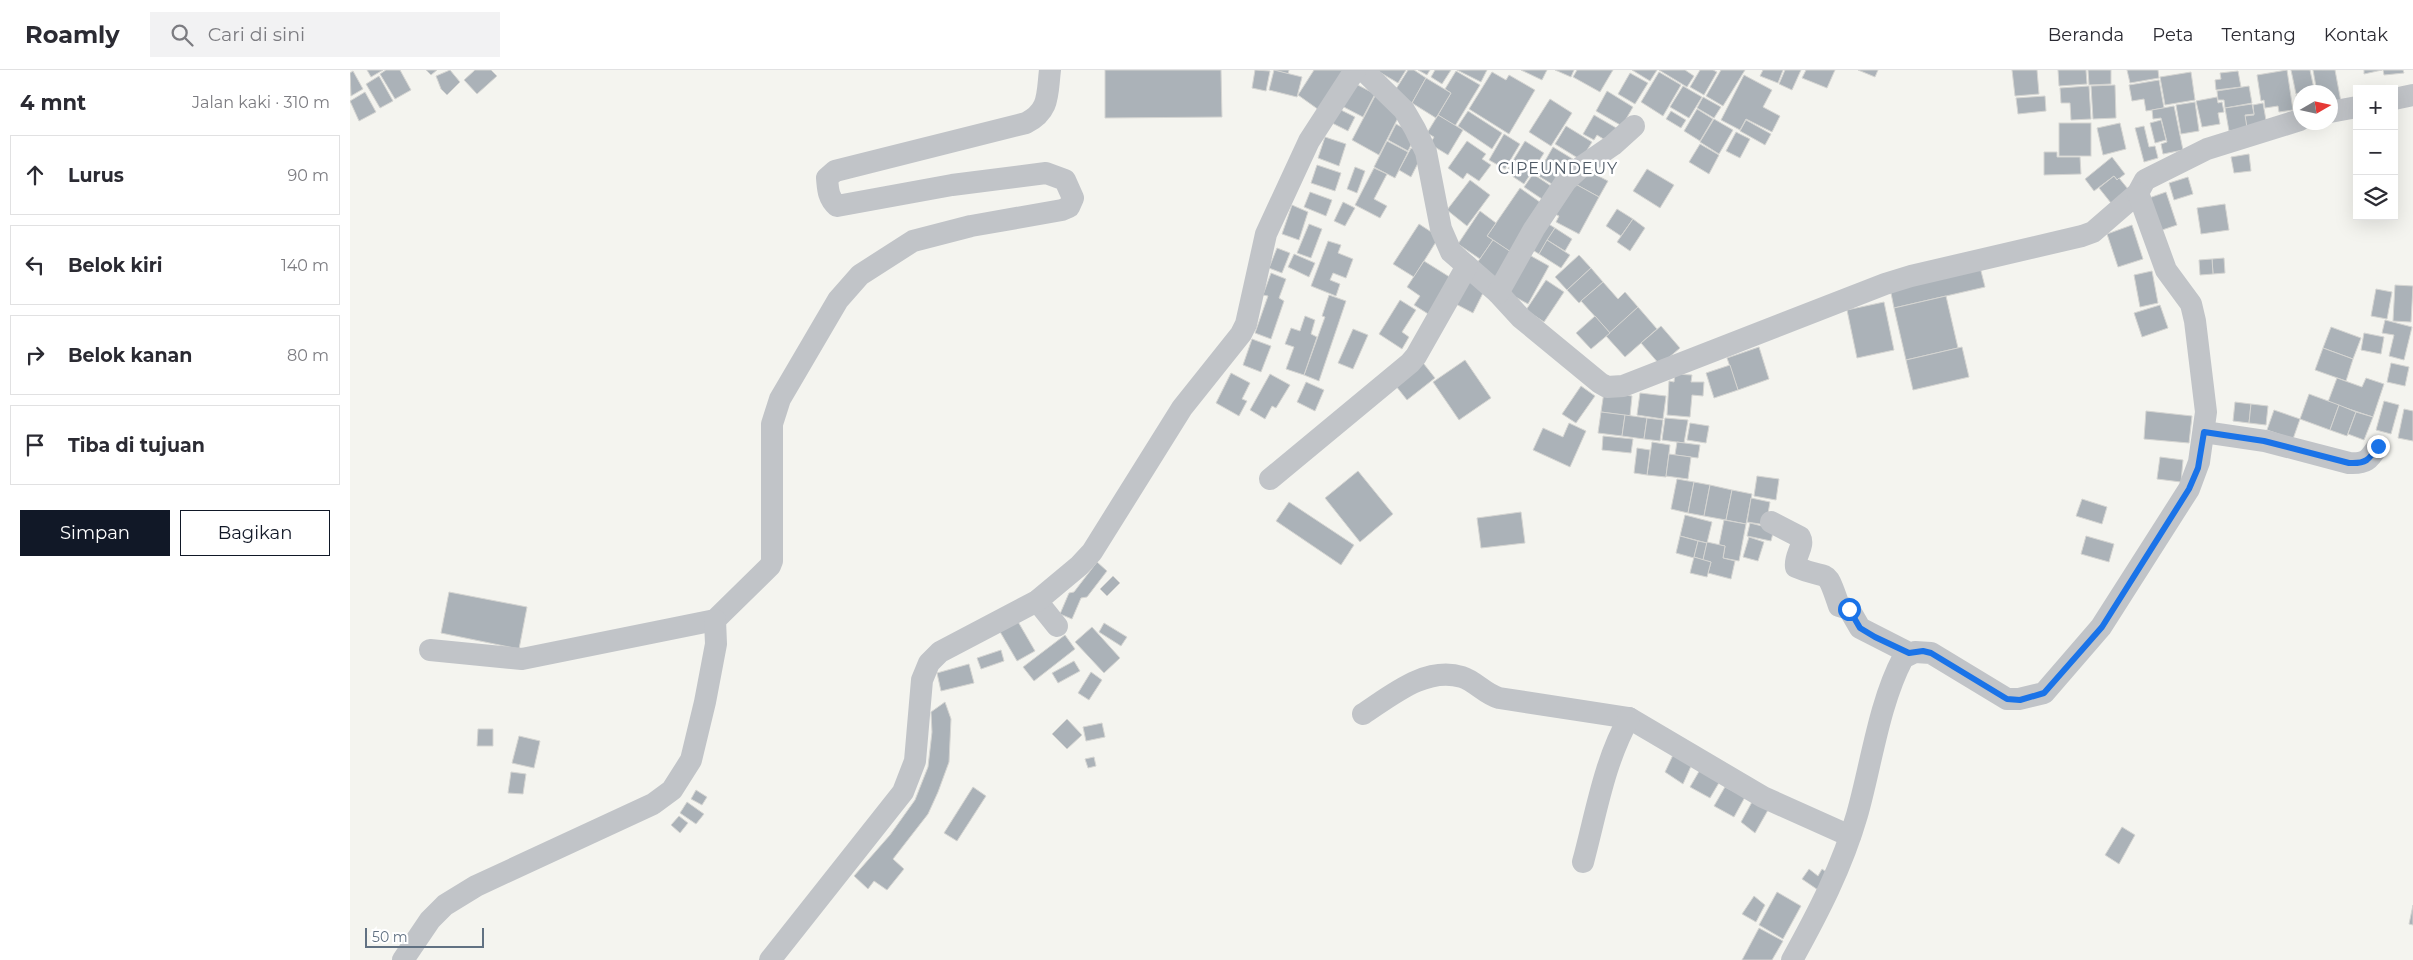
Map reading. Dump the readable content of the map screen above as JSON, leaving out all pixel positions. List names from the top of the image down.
{
  "districts": ["CIPEUNDEUY"],
  "scale_bar": "50 m",
  "north": "right",
  "page": {
    "header": "Roamly",
    "search": "Cari di sini",
    "nav": [
      "Beranda",
      "Peta",
      "Tentang",
      "Kontak"
    ],
    "heading": ["4 mnt", "Jalan kaki · 310 m"],
    "map_buttons": ["+", "−"],
    "list": [
      ["Lurus", "90 m"],
      ["Belok kiri", "140 m"],
      ["Belok kanan", "80 m"],
      "Tiba di tujuan"
    ],
    "buttons": ["Simpan", "Bagikan"],
    "scale": "50 m"
  }
}
